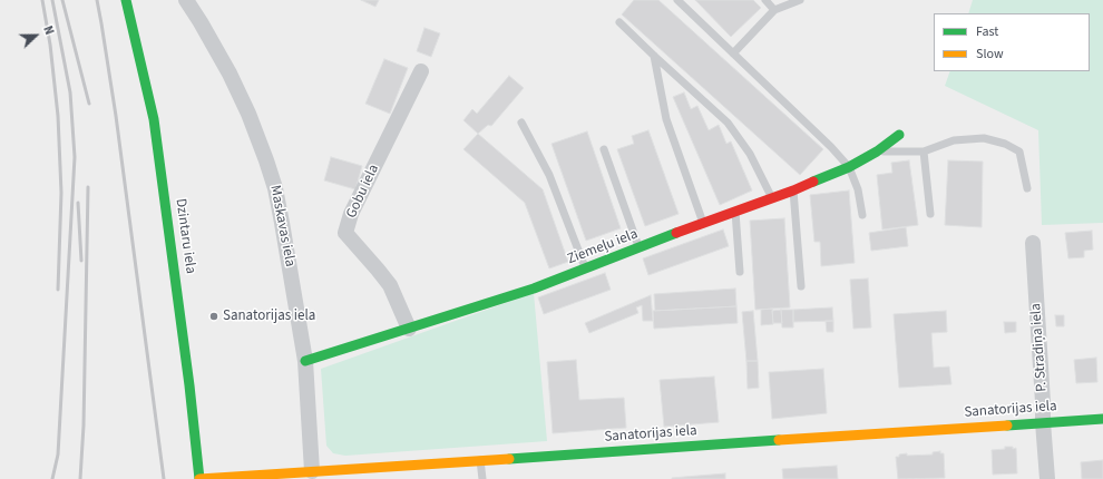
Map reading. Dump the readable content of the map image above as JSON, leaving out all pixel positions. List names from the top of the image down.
{
  "streets": {
    "street": [
      "Gobu iela",
      "Maskavas iela",
      "Dzintaru iela",
      "Ziemeļu iela",
      "P. Stradiņa iela",
      "Sanatorijas iela"
    ]
  },
  "crossings": [
    ["Gobu iela", "Ziemeļu iela"],
    ["Maskavas iela", "Ziemeļu iela"],
    ["Maskavas iela", "Sanatorijas iela"],
    ["Dzintaru iela", "Sanatorijas iela"],
    ["P. Stradiņa iela", "Sanatorijas iela"]
  ],
  "places": ["Sanatorijas iela"],
  "legend": ["Fast", "Slow"],
  "north": "right"
}
